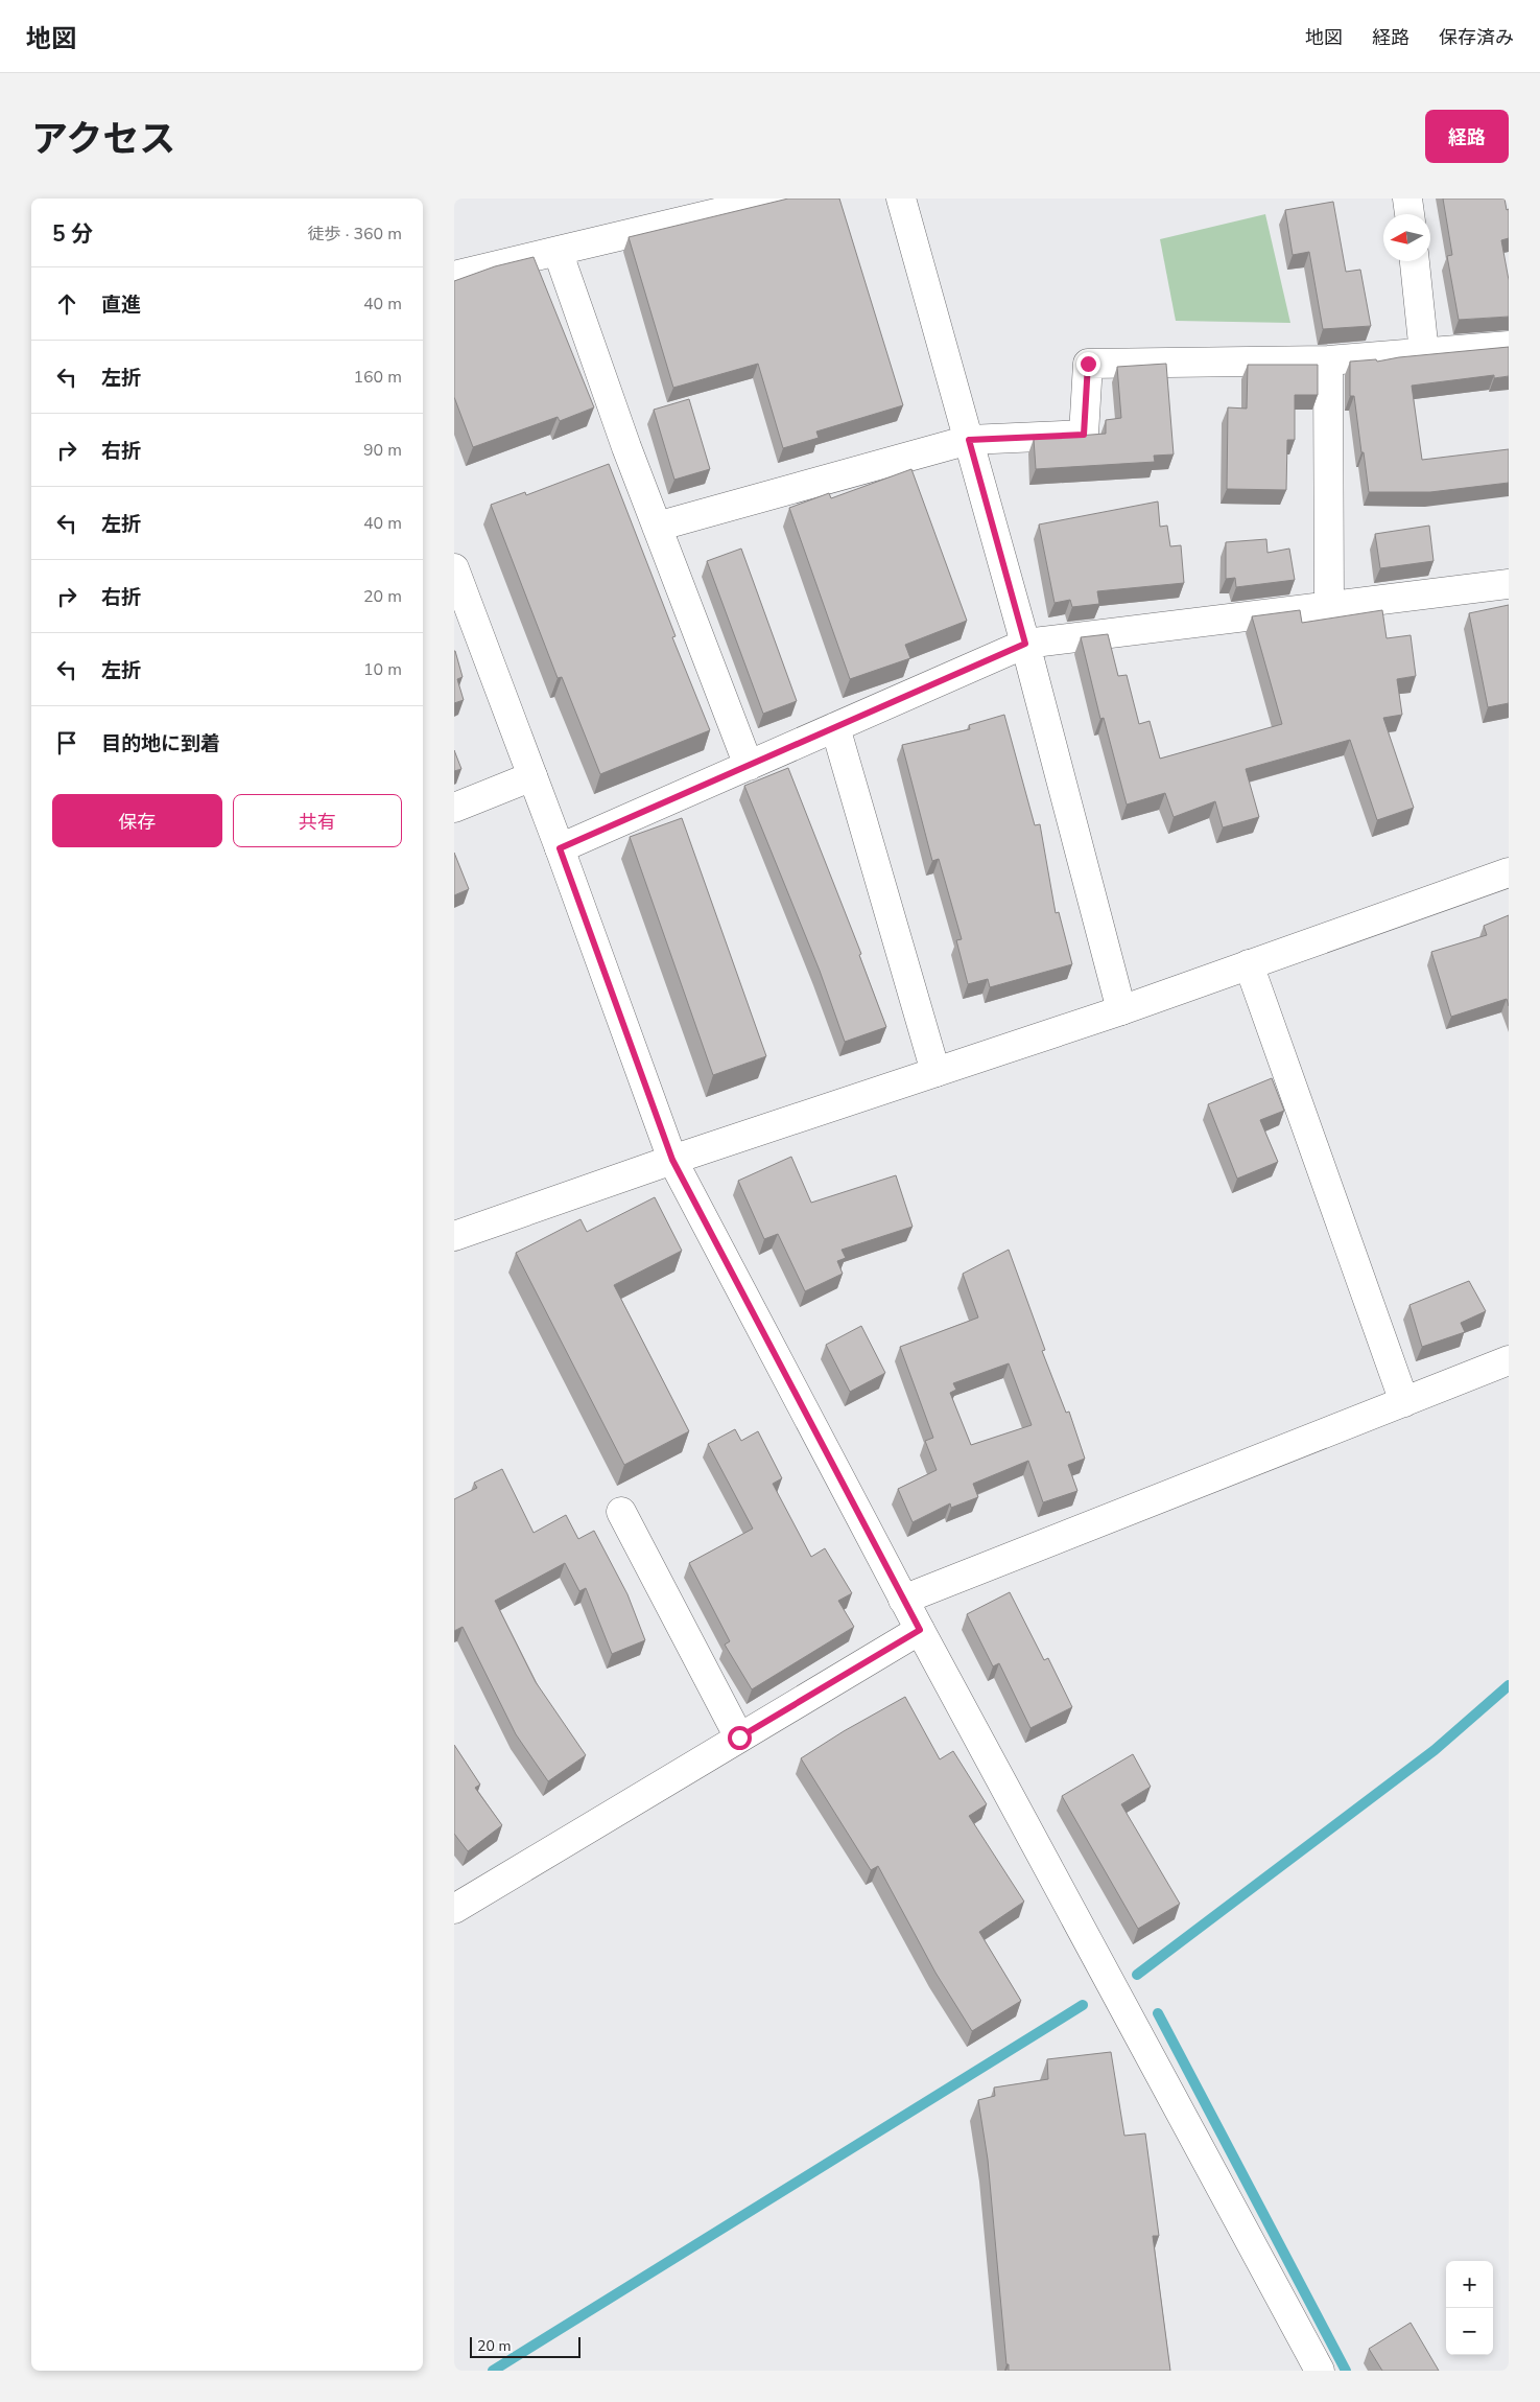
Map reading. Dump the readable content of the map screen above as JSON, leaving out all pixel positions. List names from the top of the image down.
{
  "scale_bar": "20 m",
  "north": "left",
  "page": {
    "header": "地図",
    "nav": ["地図", "経路", "保存済み"],
    "title": "アクセス",
    "buttons": [
      "経路",
      ["保存", "共有"]
    ],
    "heading": ["5 分", "徒歩 · 360 m"],
    "list": [
      ["直進", "40 m"],
      ["左折", "160 m"],
      ["右折", "90 m"],
      ["左折", "40 m"],
      ["右折", "20 m"],
      ["左折", "10 m"],
      "目的地に到着"
    ],
    "map_buttons": ["+", "−"],
    "scale": "20 m"
  }
}
